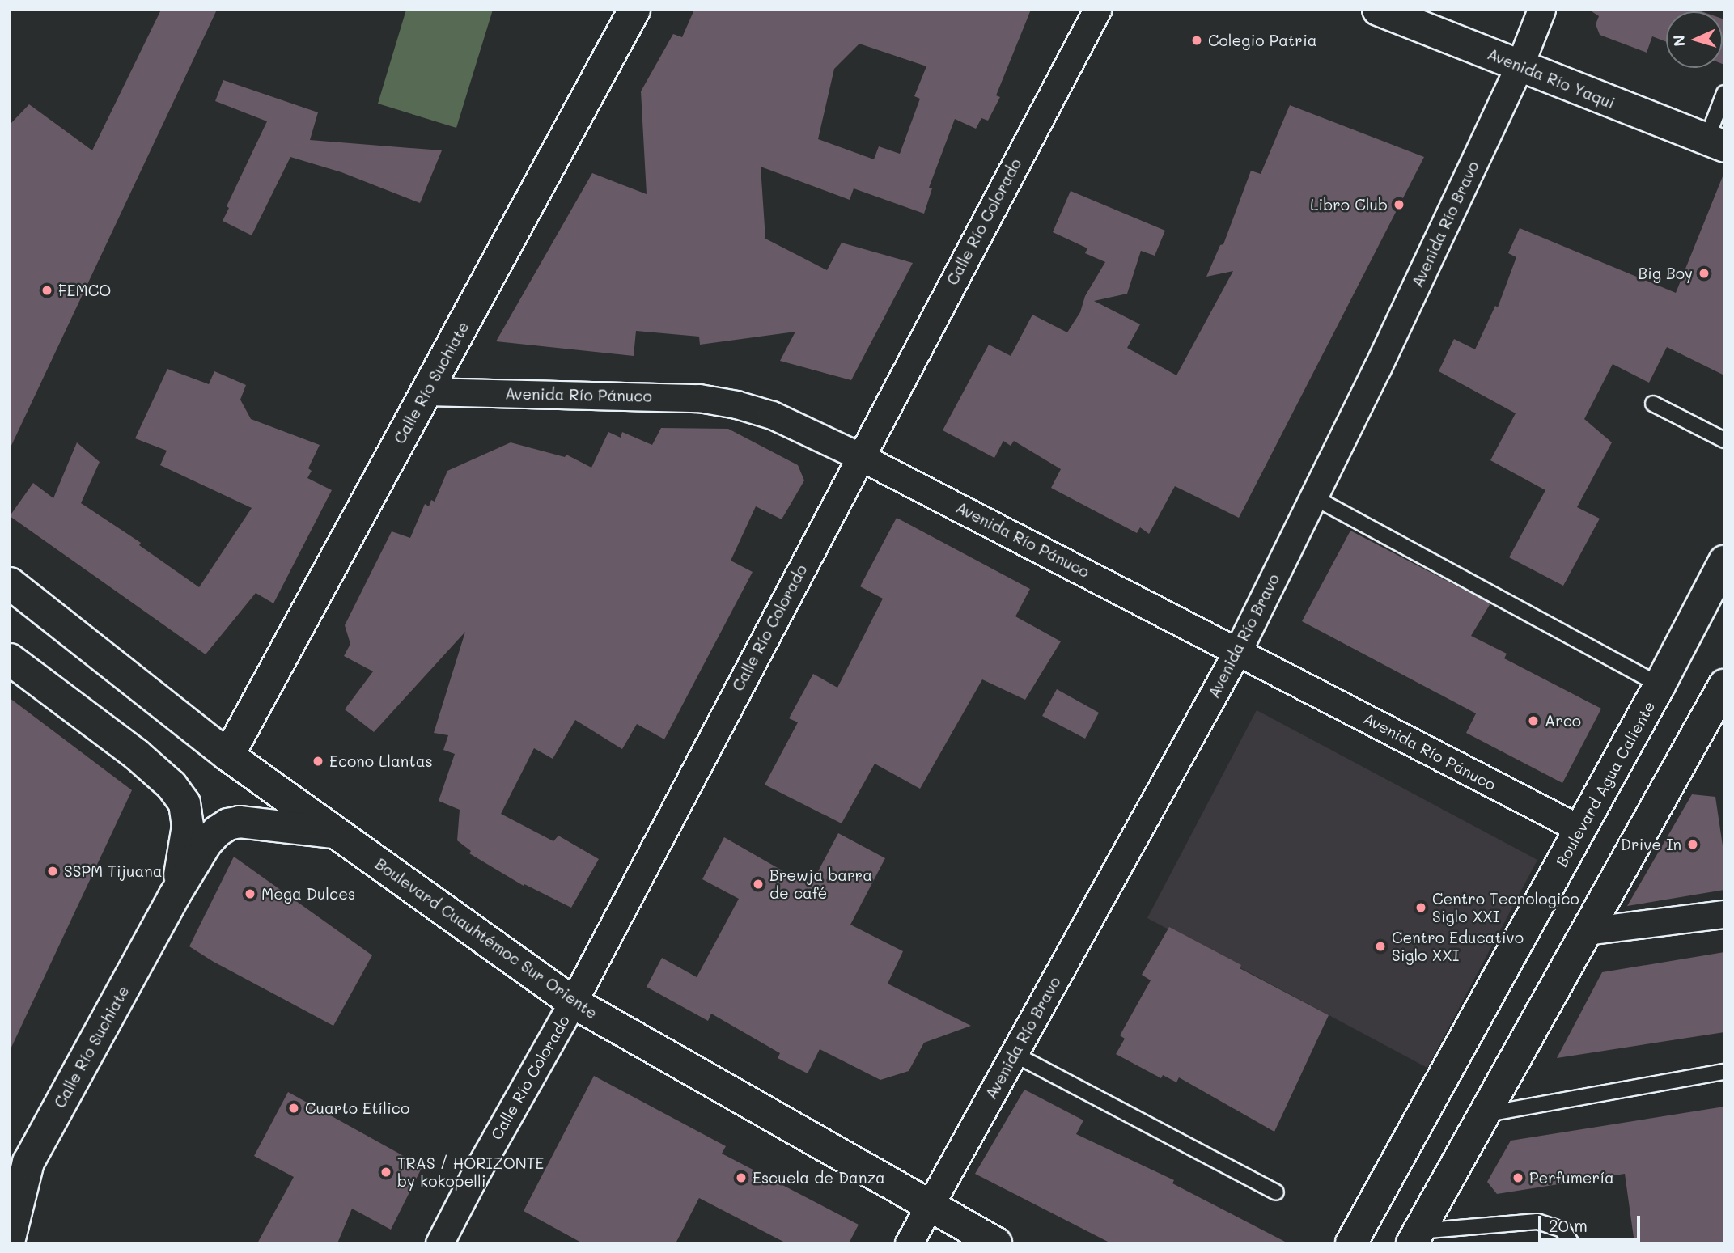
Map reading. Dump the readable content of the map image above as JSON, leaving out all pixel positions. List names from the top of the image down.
{
  "streets": {
    "main road": [
      "Avenida Río Yaqui",
      "Calle Río Suchiate",
      "Boulevard Agua Caliente",
      "Boulevard Cuauhtémoc Sur Oriente"
    ],
    "street": ["Calle Río Colorado", "Avenida Río Bravo", "Avenida Río Pánuco"]
  },
  "crossings": [
    ["Avenida Río Yaqui", "Avenida Río Bravo"],
    ["Calle Río Colorado", "Avenida Río Pánuco"],
    ["Calle Río Colorado", "Boulevard Cuauhtémoc Sur Oriente"],
    ["Avenida Río Bravo", "Avenida Río Pánuco"],
    ["Avenida Río Bravo", "Boulevard Cuauhtémoc Sur Oriente"],
    ["Calle Río Suchiate", "Avenida Río Pánuco"],
    ["Calle Río Suchiate", "Boulevard Cuauhtémoc Sur Oriente"],
    ["Avenida Río Pánuco", "Boulevard Agua Caliente"]
  ],
  "places": [
    "Colegio Patria",
    "Libro Club",
    "Big Boy",
    "FEMCO",
    "Arco",
    "Econo Llantas",
    "Drive In",
    "SSPM Tijuana",
    "Brewja barra de café",
    "Mega Dulces",
    "Centro Tecnologico Siglo XXI",
    "Centro Educativo Siglo XXI",
    "Cuarto Etílico",
    "TRAS / HORIZONTE by kokopelli",
    "Escuela de Danza",
    "Perfumería"
  ],
  "scale_bar": "20 m",
  "north": "left"
}
